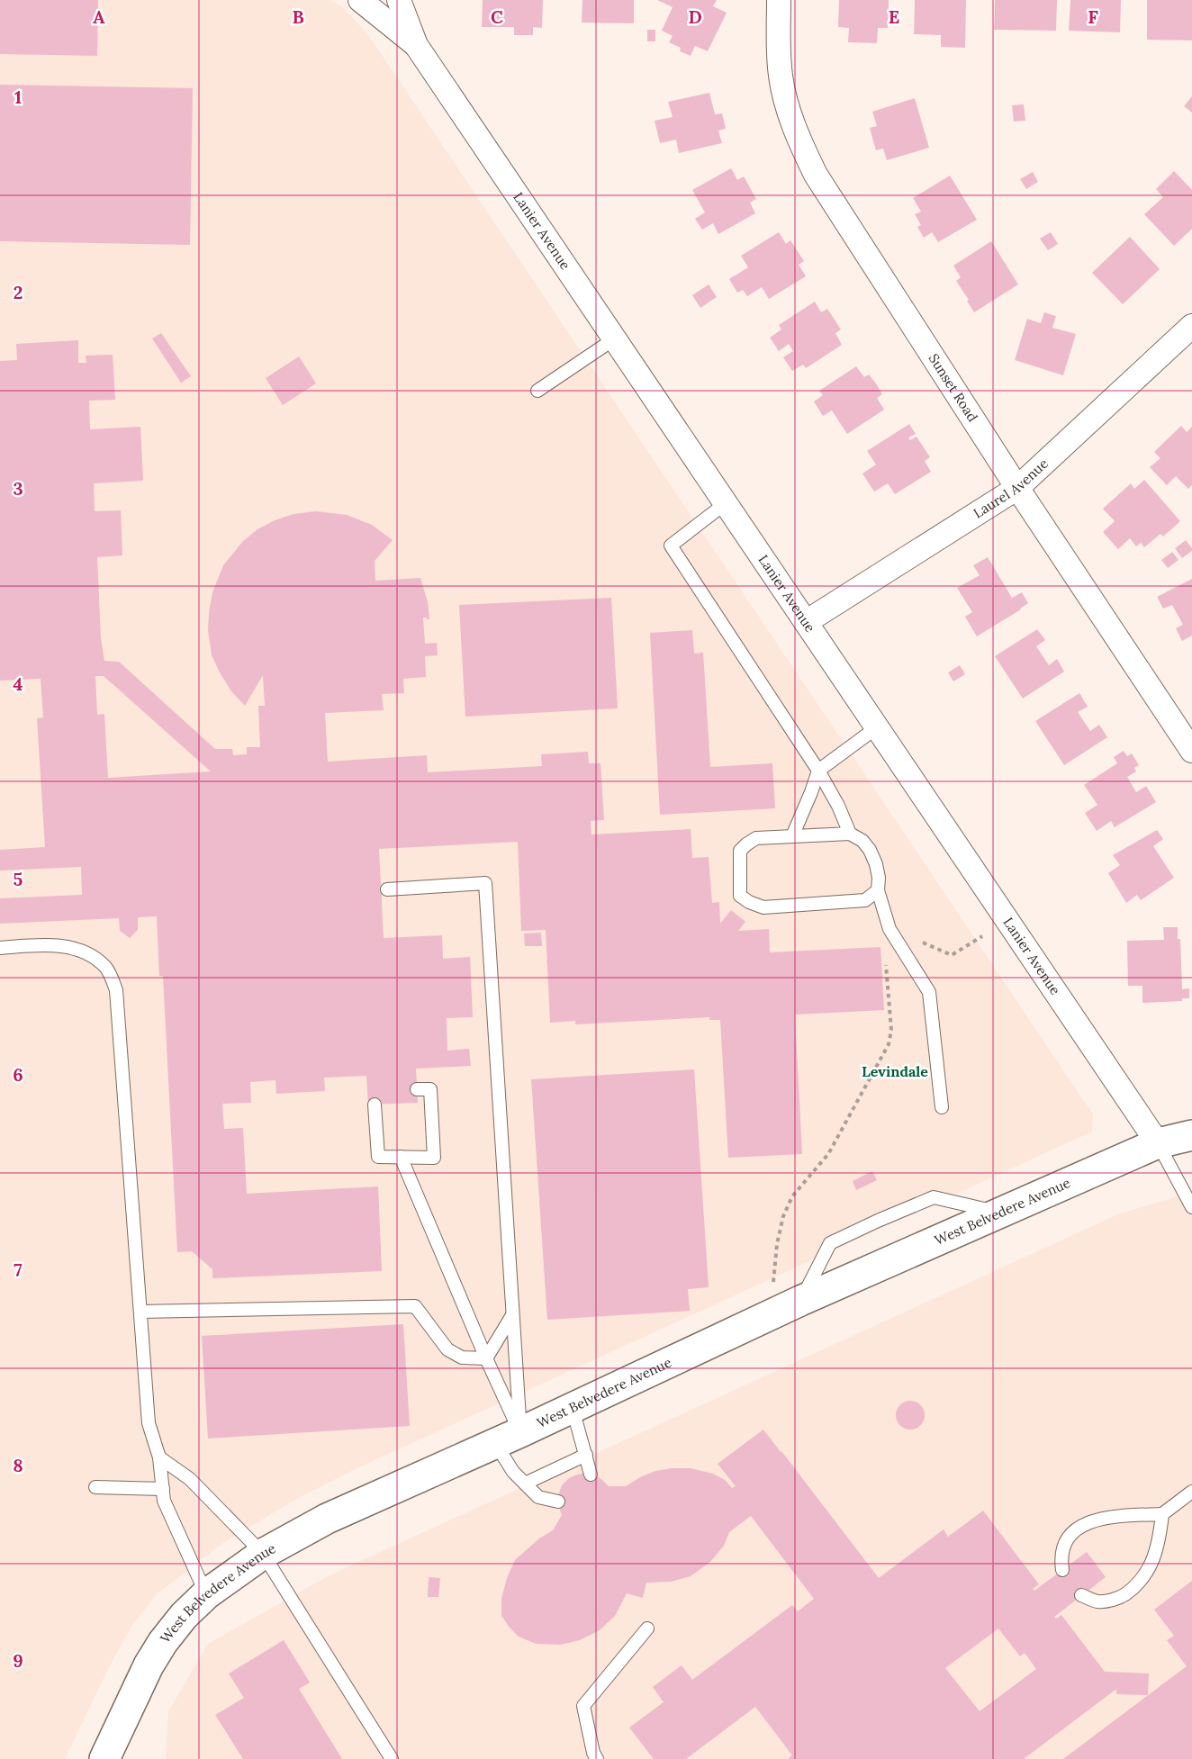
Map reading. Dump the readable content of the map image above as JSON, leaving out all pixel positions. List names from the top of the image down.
{
  "streets": {
    "main road": ["West Belvedere Avenue"],
    "street": ["Lanier Avenue", "Sunset Road", "Laurel Avenue"]
  },
  "crossings": [
    ["Lanier Avenue", "Laurel Avenue"],
    ["Lanier Avenue", "West Belvedere Avenue"],
    ["Sunset Road", "Laurel Avenue"]
  ],
  "districts": ["Levindale"],
  "grid": {
    "columns": [
      "A",
      "B",
      "C",
      "D",
      "E",
      "F"
    ],
    "rows": [
      "1",
      "2",
      "3",
      "4",
      "5",
      "6",
      "7",
      "8",
      "9"
    ]
  }
}
